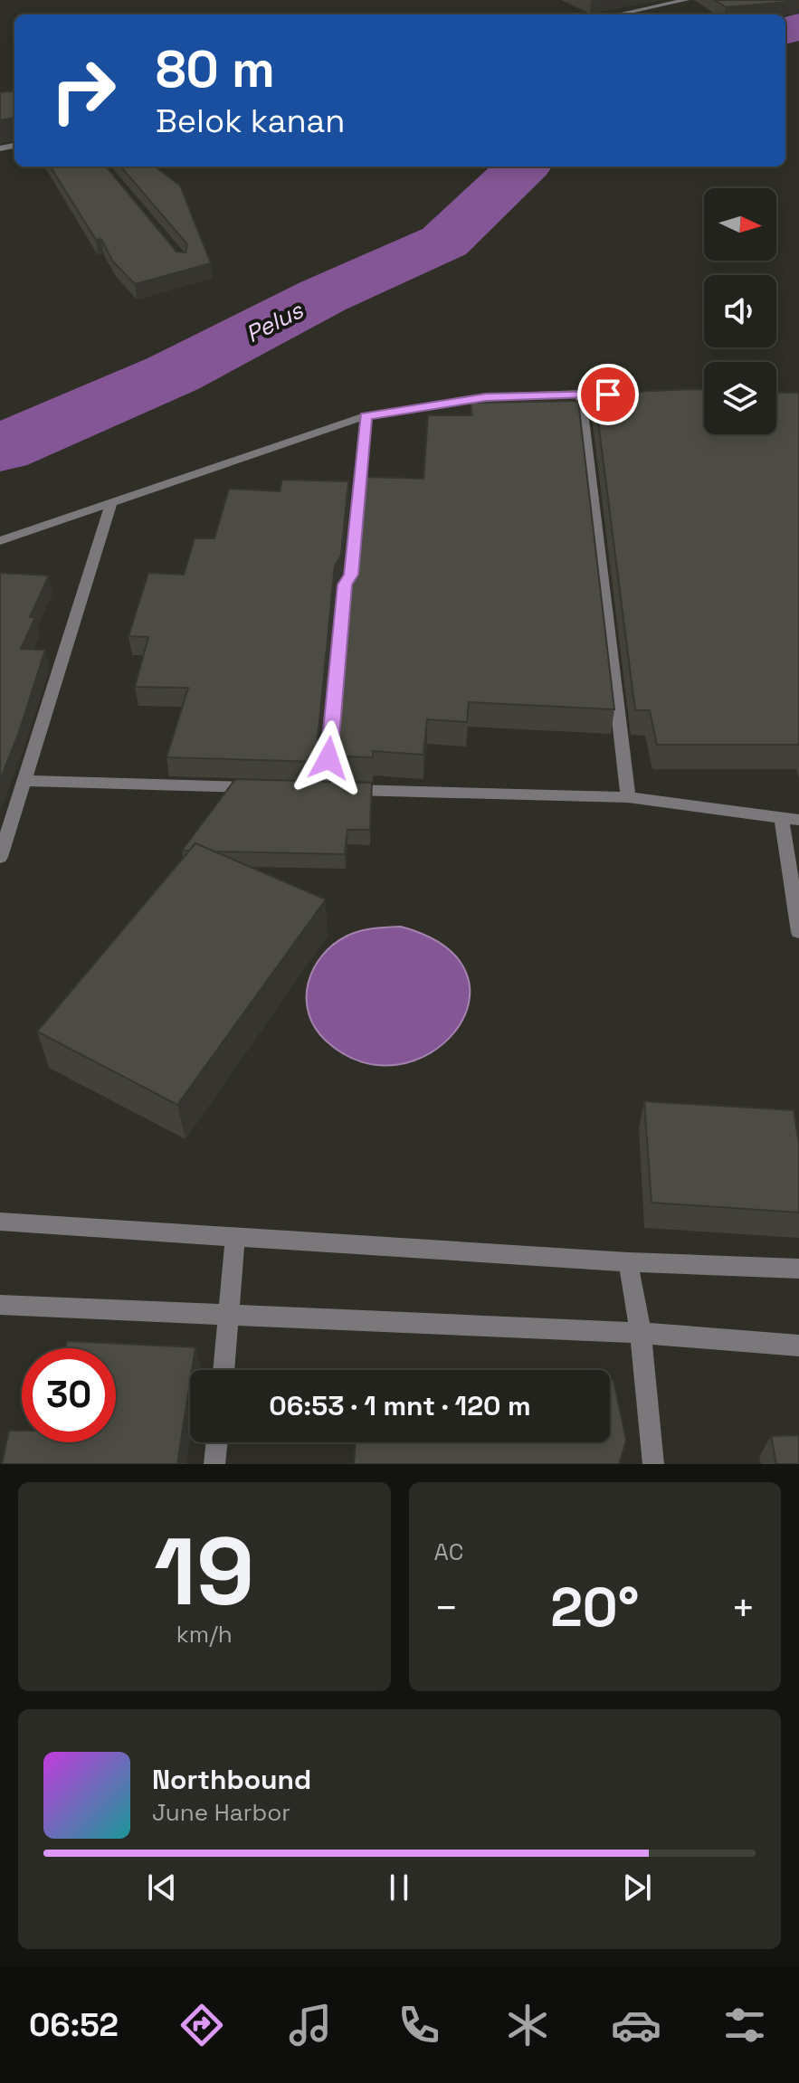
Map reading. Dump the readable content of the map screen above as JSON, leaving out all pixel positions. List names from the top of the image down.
{
  "water": ["Pelus"],
  "north": "right",
  "page": {
    "turn": ["80 m", "Belok kanan"],
    "limit": "30",
    "trip": "06:53 · 1 mnt · 120 m",
    "tile": [
      ["19", "km/h"],
      "AC"
    ],
    "heat": ["−", "20°", "+"],
    "song": ["Northbound", "June Harbor"],
    "tabs": "06:52"
  }
}
